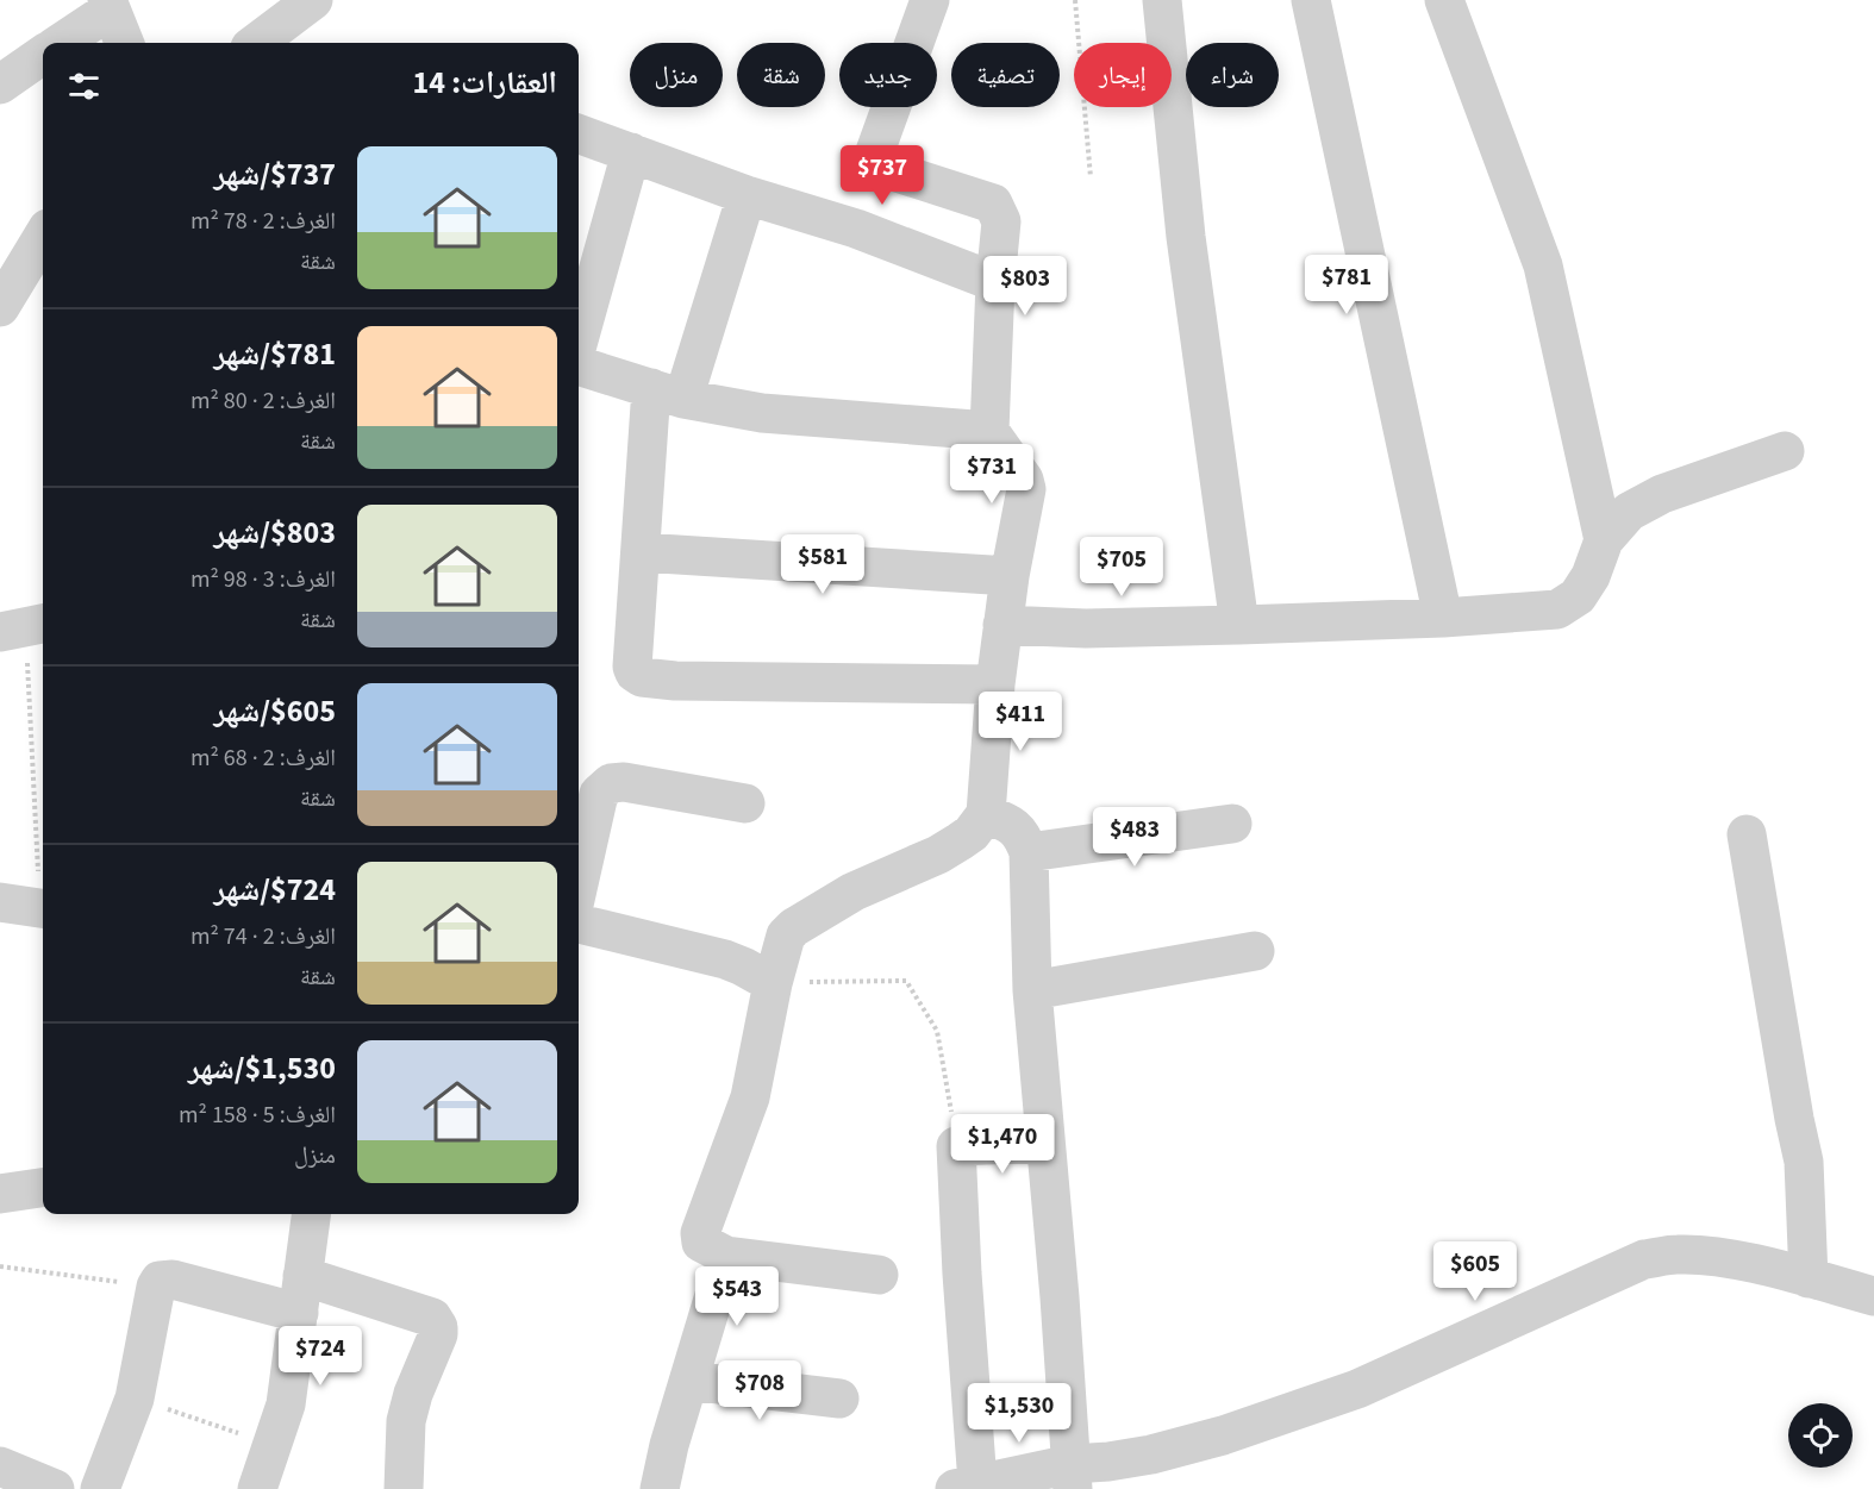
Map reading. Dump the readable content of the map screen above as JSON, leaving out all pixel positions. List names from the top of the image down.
{
  "page": {
    "chip": [
      "شراء",
      "إيجار",
      "تصفية",
      "جديد",
      "شقة",
      "منزل"
    ],
    "heading": "العقارات: 14",
    "list": [
      {
        "name": "$737/شهر",
        "note": "الغرف: 2 · 78 m² · شقة"
      },
      {
        "name": "$781/شهر",
        "note": "الغرف: 2 · 80 m² · شقة"
      },
      {
        "name": "$803/شهر",
        "note": "الغرف: 3 · 98 m² · شقة"
      },
      {
        "name": "$605/شهر",
        "note": "الغرف: 2 · 68 m² · شقة"
      },
      {
        "name": "$724/شهر",
        "note": "الغرف: 2 · 74 m² · شقة"
      },
      {
        "name": "$1,530/شهر",
        "note": "الغرف: 5 · 158 m² · منزل"
      }
    ],
    "price": [
      "$737",
      "$781",
      "$803",
      "$731",
      "$581",
      "$705",
      "$411",
      "$483",
      "$1,470",
      "$605",
      "$543",
      "$724",
      "$708",
      "$1,530"
    ]
  }
}
